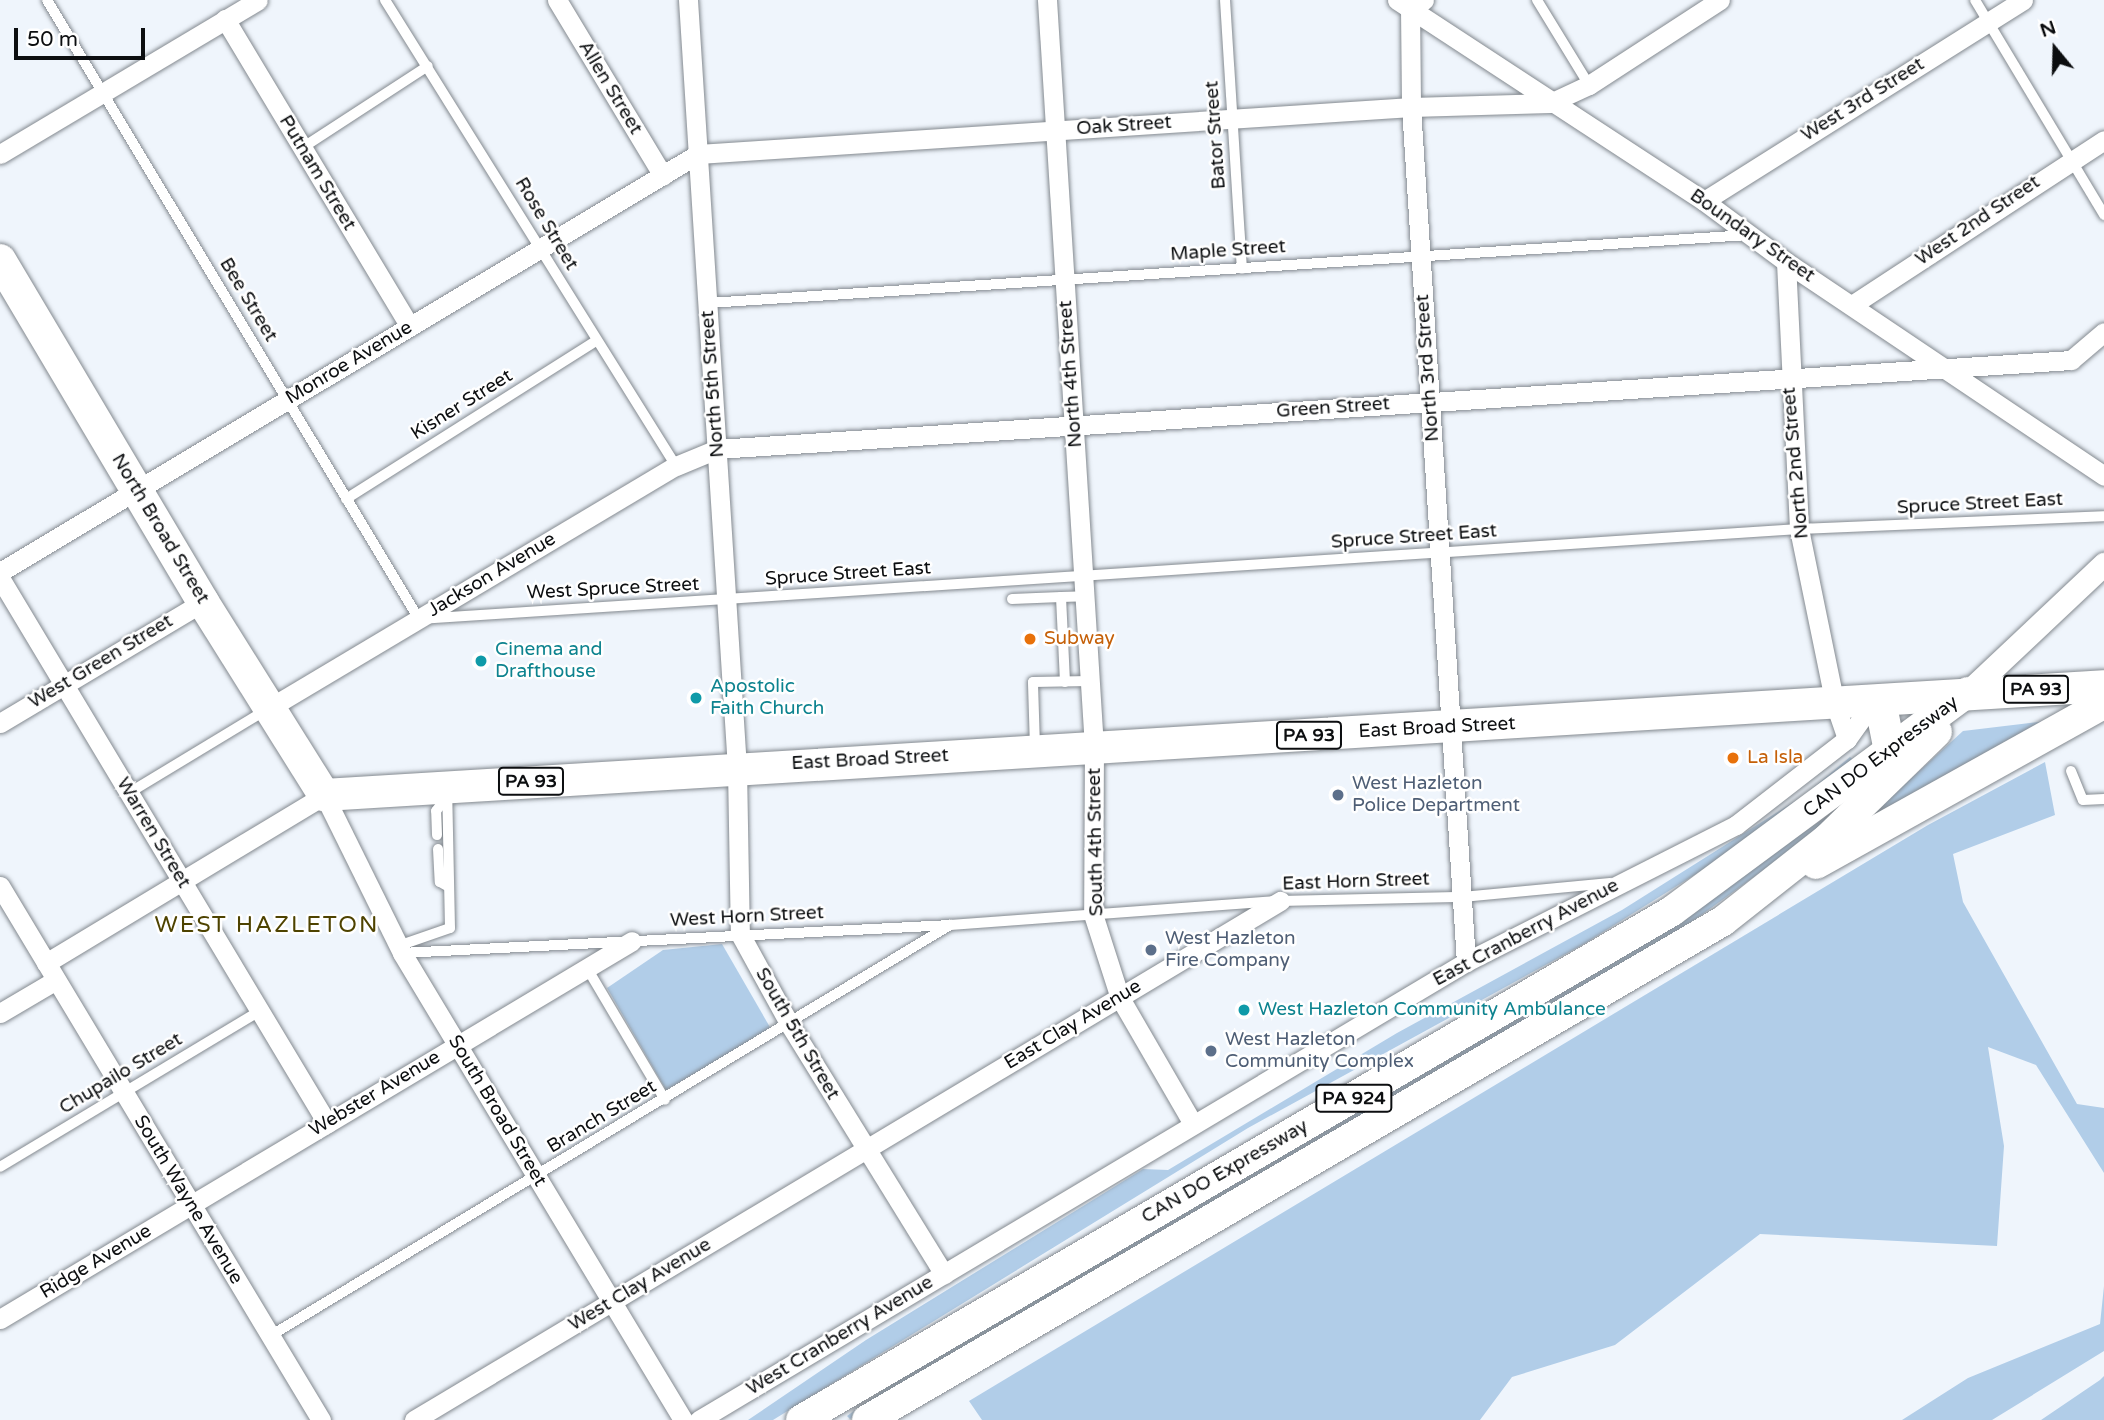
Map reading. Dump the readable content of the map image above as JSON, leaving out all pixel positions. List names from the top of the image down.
{
  "streets": {
    "highway": ["North Broad Street", "PA 93", "East Broad Street"],
    "main road": ["CAN DO Expressway", "PA 924"],
    "street": [
      "Allen Street",
      "West 3rd Street",
      "Oak Street",
      "Putnam Street",
      "West 2nd Street",
      "Boundary Street",
      "Monroe Avenue",
      "North 3rd Street",
      "North 4th Street",
      "North 5th Street",
      "Green Street",
      "North 2nd Street",
      "Jackson Avenue",
      "West Green Street",
      "Warren Street",
      "South 4th Street",
      "East Cranberry Avenue",
      "East Clay Avenue",
      "South 5th Street",
      "Webster Avenue",
      "South Broad Street",
      "South Wayne Avenue",
      "Ridge Avenue",
      "West Clay Avenue",
      "West Cranberry Avenue"
    ],
    "lane": [
      "Bator Street",
      "Rose Street",
      "Maple Street",
      "Bee Street",
      "Kisner Street",
      "Spruce Street East",
      "West Spruce Street",
      "East Horn Street",
      "West Horn Street",
      "Chupailo Street",
      "Branch Street"
    ]
  },
  "crossings": [
    ["Allen Street", "Monroe Avenue"],
    ["West 3rd Street", "Boundary Street"],
    ["Oak Street", "Bator Street"],
    ["Oak Street", "Boundary Street"],
    ["Oak Street", "Monroe Avenue"],
    ["Oak Street", "North 3rd Street"],
    ["Oak Street", "North 4th Street"],
    ["Oak Street", "North 5th Street"],
    ["Bator Street", "Maple Street"],
    ["Putnam Street", "Monroe Avenue"],
    ["West 2nd Street", "Boundary Street"],
    ["Rose Street", "Monroe Avenue"],
    ["Rose Street", "Kisner Street"],
    ["Rose Street", "Jackson Avenue"],
    ["Boundary Street", "Maple Street"],
    ["Boundary Street", "North 3rd Street"],
    ["Boundary Street", "Green Street"],
    ["Boundary Street", "North 2nd Street"],
    ["Maple Street", "North 3rd Street"],
    ["Maple Street", "North 4th Street"],
    ["Maple Street", "North 5th Street"],
    ["Bee Street", "Monroe Avenue"],
    ["Bee Street", "Kisner Street"],
    ["Bee Street", "Jackson Avenue"],
    ["Bee Street", "West Spruce Street"],
    ["Monroe Avenue", "North 5th Street"],
    ["Monroe Avenue", "North Broad Street"],
    ["North 3rd Street", "Green Street"],
    ["North 3rd Street", "Spruce Street East"],
    ["North 3rd Street", "East Broad Street"],
    ["North 3rd Street", "East Horn Street"],
    ["North 3rd Street", "East Cranberry Avenue"],
    ["North 4th Street", "Green Street"],
    ["North 4th Street", "Spruce Street East"],
    ["North 4th Street", "East Broad Street"],
    ["North 4th Street", "South 4th Street"],
    ["North 5th Street", "Green Street"],
    ["North 5th Street", "Spruce Street East"],
    ["North 5th Street", "Jackson Avenue"],
    ["North 5th Street", "West Spruce Street"],
    ["North 5th Street", "PA 93"],
    ["North 5th Street", "East Broad Street"],
    ["North 5th Street", "South 5th Street"],
    ["Green Street", "North 2nd Street"],
    ["Green Street", "Jackson Avenue"],
    ["North 2nd Street", "Spruce Street East"],
    ["North 2nd Street", "East Broad Street"],
    ["North 2nd Street", "East Cranberry Avenue"],
    ["Spruce Street East", "West Spruce Street"],
    ["North Broad Street", "Jackson Avenue"],
    ["North Broad Street", "West Green Street"],
    ["North Broad Street", "PA 93"],
    ["North Broad Street", "South Broad Street"],
    ["Jackson Avenue", "West Spruce Street"],
    ["West Green Street", "Warren Street"],
    ["PA 93", "East Broad Street"],
    ["PA 93", "CAN DO Expressway"],
    ["PA 93", "South 5th Street"],
    ["PA 93", "South Broad Street"],
    ["East Broad Street", "CAN DO Expressway"],
    ["East Broad Street", "South 4th Street"],
    ["East Broad Street", "East Cranberry Avenue"],
    ["East Broad Street", "South 5th Street"],
    ["Warren Street", "Chupailo Street"],
    ["Warren Street", "Webster Avenue"],
    ["South 4th Street", "East Horn Street"],
    ["South 4th Street", "West Horn Street"],
    ["South 4th Street", "East Cranberry Avenue"],
    ["South 4th Street", "East Clay Avenue"],
    ["East Horn Street", "West Horn Street"],
    ["East Horn Street", "East Cranberry Avenue"],
    ["East Horn Street", "East Clay Avenue"],
    ["West Horn Street", "South 5th Street"],
    ["West Horn Street", "Webster Avenue"],
    ["West Horn Street", "South Broad Street"],
    ["West Horn Street", "Branch Street"],
    ["East Cranberry Avenue", "South 5th Street"],
    ["East Cranberry Avenue", "West Cranberry Avenue"],
    ["East Clay Avenue", "South 5th Street"],
    ["East Clay Avenue", "West Clay Avenue"],
    ["South 5th Street", "Branch Street"],
    ["South 5th Street", "West Clay Avenue"],
    ["South 5th Street", "West Cranberry Avenue"],
    ["Chupailo Street", "South Wayne Avenue"],
    ["Webster Avenue", "South Broad Street"],
    ["Webster Avenue", "South Wayne Avenue"],
    ["Webster Avenue", "Ridge Avenue"],
    ["South Broad Street", "Branch Street"],
    ["South Broad Street", "West Clay Avenue"],
    ["Branch Street", "South Wayne Avenue"],
    ["South Wayne Avenue", "Ridge Avenue"]
  ],
  "districts": ["WEST HAZLETON"],
  "places": [
    "Subway",
    "Cinema and Drafthouse",
    "Apostolic Faith Church",
    "La Isla",
    "West Hazleton Police Department",
    "West Hazleton Fire Company",
    "West Hazleton Community Ambulance",
    "West Hazleton Community Complex"
  ],
  "scale_bar": "50 m",
  "north": "top"
}
